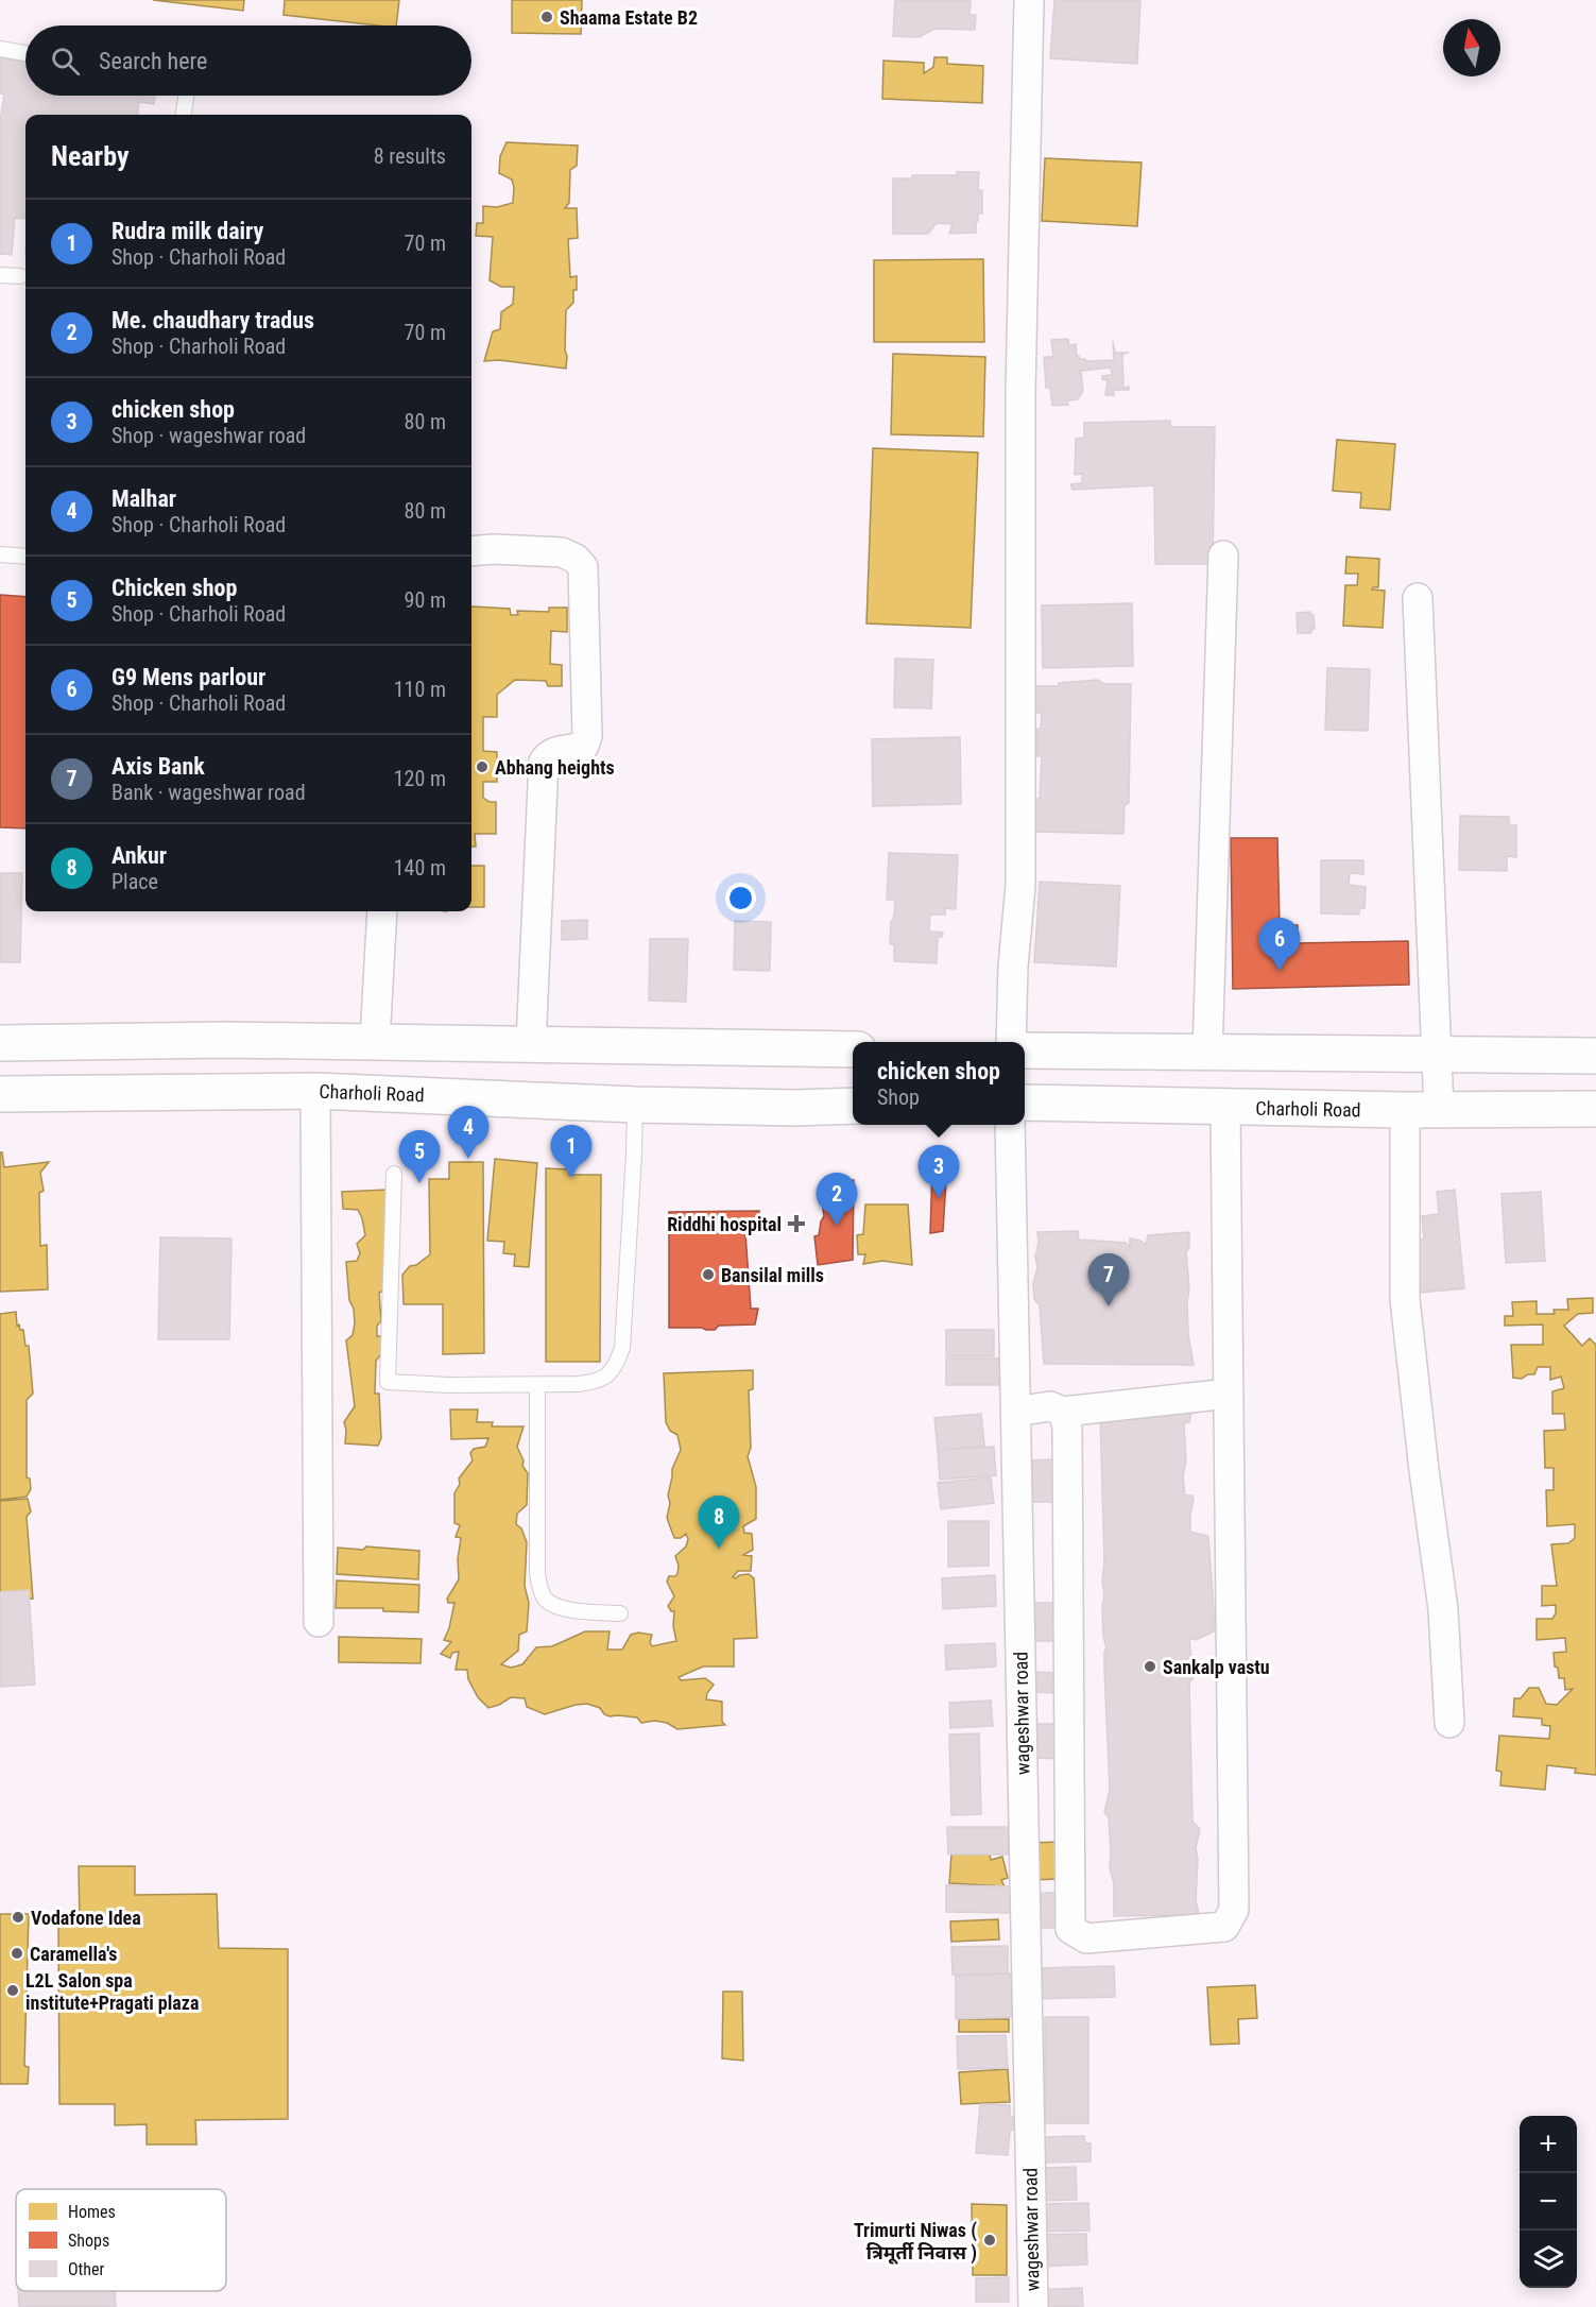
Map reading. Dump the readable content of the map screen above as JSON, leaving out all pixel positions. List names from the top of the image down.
{
  "streets": {
    "street": ["Charholi Road", "wageshwar road"]
  },
  "places": {
    "other": [
      "Shaama Estate B2",
      "Abhang heights",
      "Bansilal mills",
      "Sankalp vastu",
      "Vodafone Idea",
      "Caramella's",
      "L2L Salon spa institute+Pragati plaza",
      "Trimurti Niwas ( त्रिमूर्ती निवास )"
    ],
    "health": ["Riddhi hospital"]
  },
  "legend": ["Homes", "Shops", "Other"],
  "north": "top",
  "page": {
    "search": "Search here",
    "heading": ["Nearby", "8 results"],
    "list": [
      {
        "mark": "1",
        "name": "Rudra milk dairy",
        "note": "Shop · Charholi Road",
        "value": "70 m"
      },
      {
        "mark": "2",
        "name": "Me. chaudhary tradus",
        "note": "Shop · Charholi Road",
        "value": "70 m"
      },
      {
        "mark": "3",
        "name": "chicken shop",
        "note": "Shop · wageshwar road",
        "value": "80 m"
      },
      {
        "mark": "4",
        "name": "Malhar",
        "note": "Shop · Charholi Road",
        "value": "80 m"
      },
      {
        "mark": "5",
        "name": "Chicken shop",
        "note": "Shop · Charholi Road",
        "value": "90 m"
      },
      {
        "mark": "6",
        "name": "G9 Mens parlour",
        "note": "Shop · Charholi Road",
        "value": "110 m"
      },
      {
        "mark": "7",
        "name": "Axis Bank",
        "note": "Bank · wageshwar road",
        "value": "120 m"
      },
      {
        "mark": "8",
        "name": "Ankur",
        "note": "Place",
        "value": "140 m"
      }
    ],
    "pins": [
      "6",
      "4",
      "1",
      "5",
      "3",
      "2",
      "7",
      "8"
    ],
    "popup": ["chicken shop", "Shop"],
    "map_buttons": ["+", "−"]
  }
}
